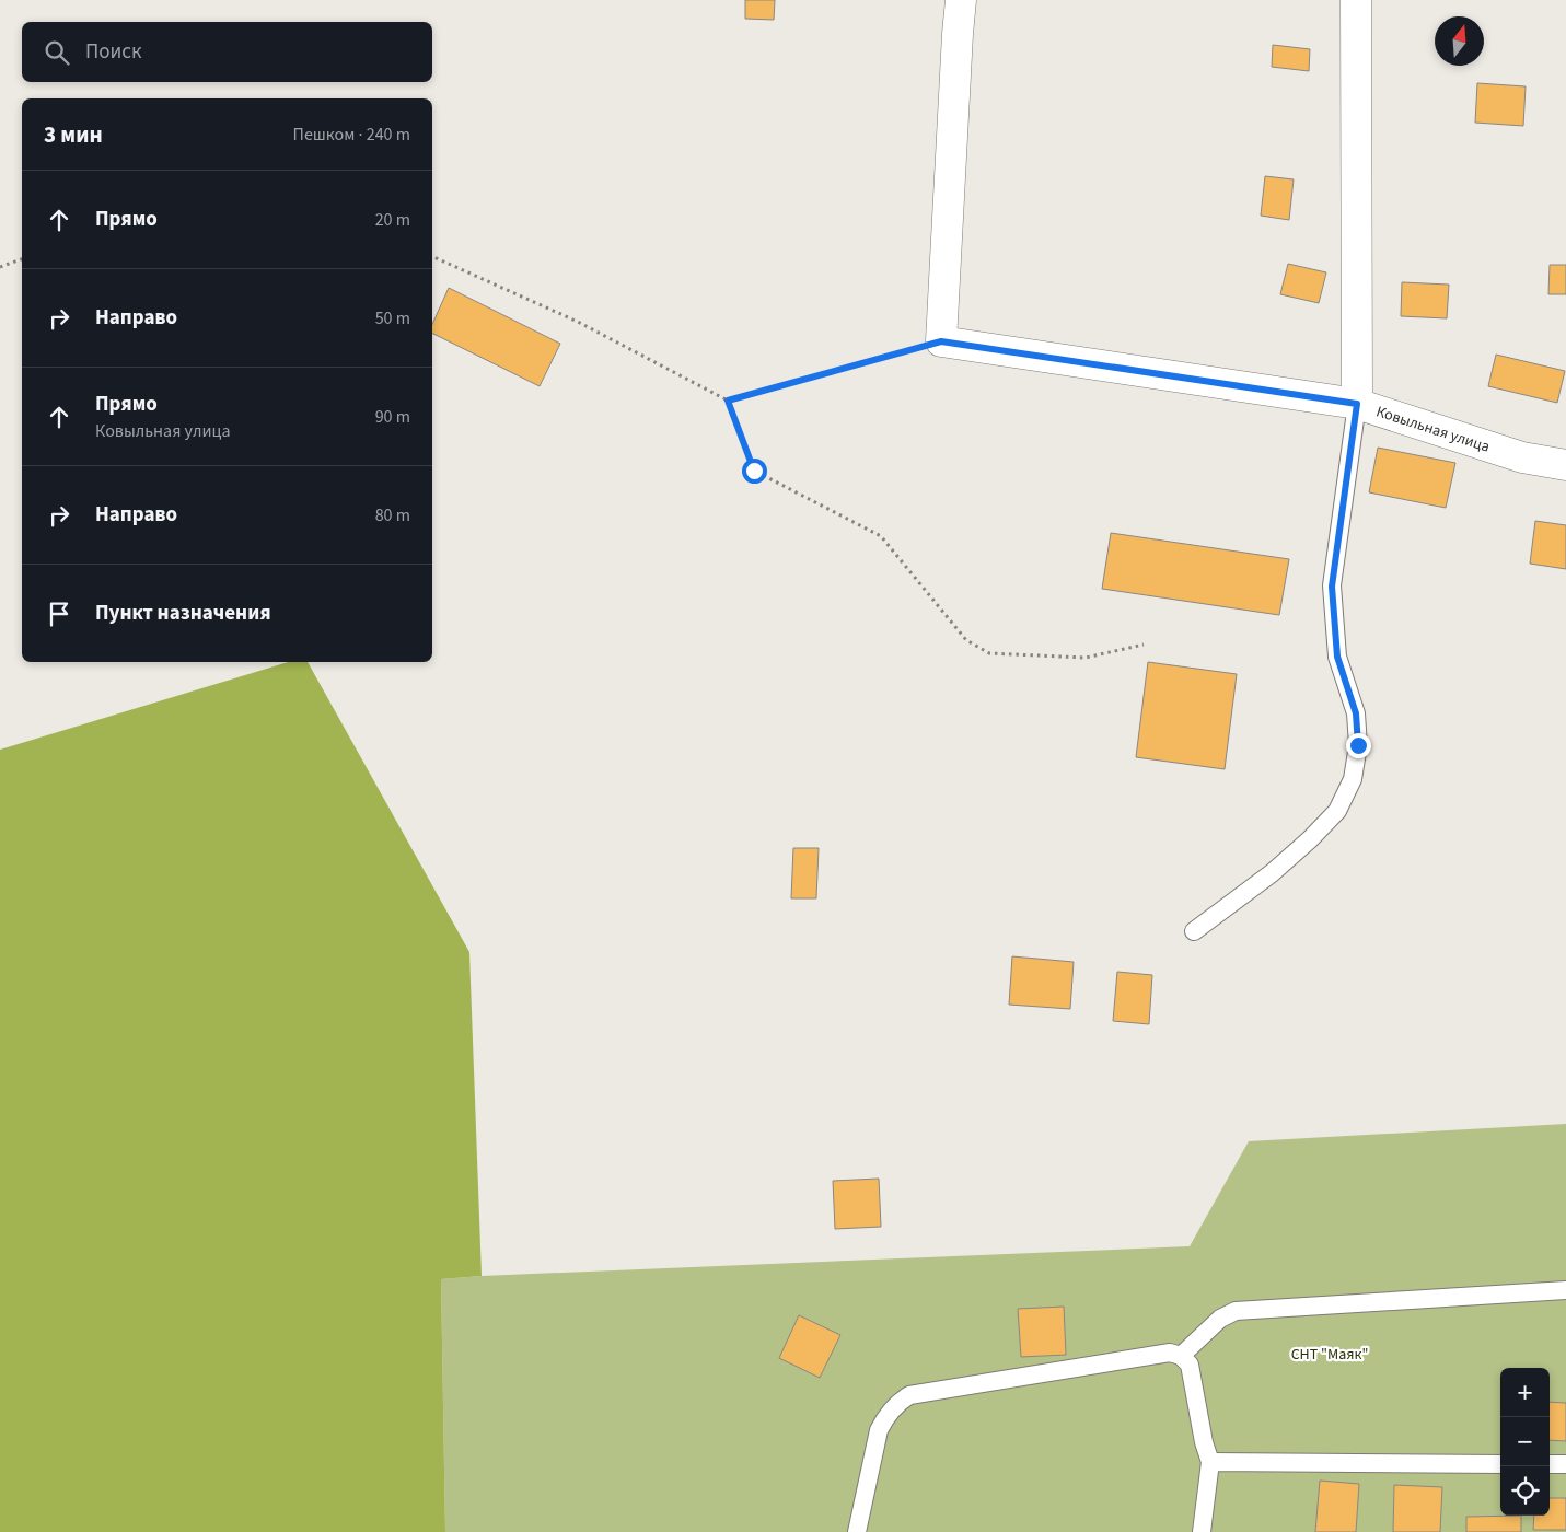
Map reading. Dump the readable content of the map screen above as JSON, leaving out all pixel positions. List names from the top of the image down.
{
  "streets": {
    "street": ["Ковыльная улица"]
  },
  "parks": ["СНТ \"Маяк\""],
  "north": "top",
  "page": {
    "search": "Поиск",
    "heading": ["3 мин", "Пешком · 240 m"],
    "list": [
      ["Прямо", "20 m"],
      ["Направо", "50 m"],
      ["Прямо", "Ковыльная улица", "90 m"],
      ["Направо", "80 m"],
      "Пункт назначения"
    ],
    "map_buttons": ["+", "−"]
  }
}
